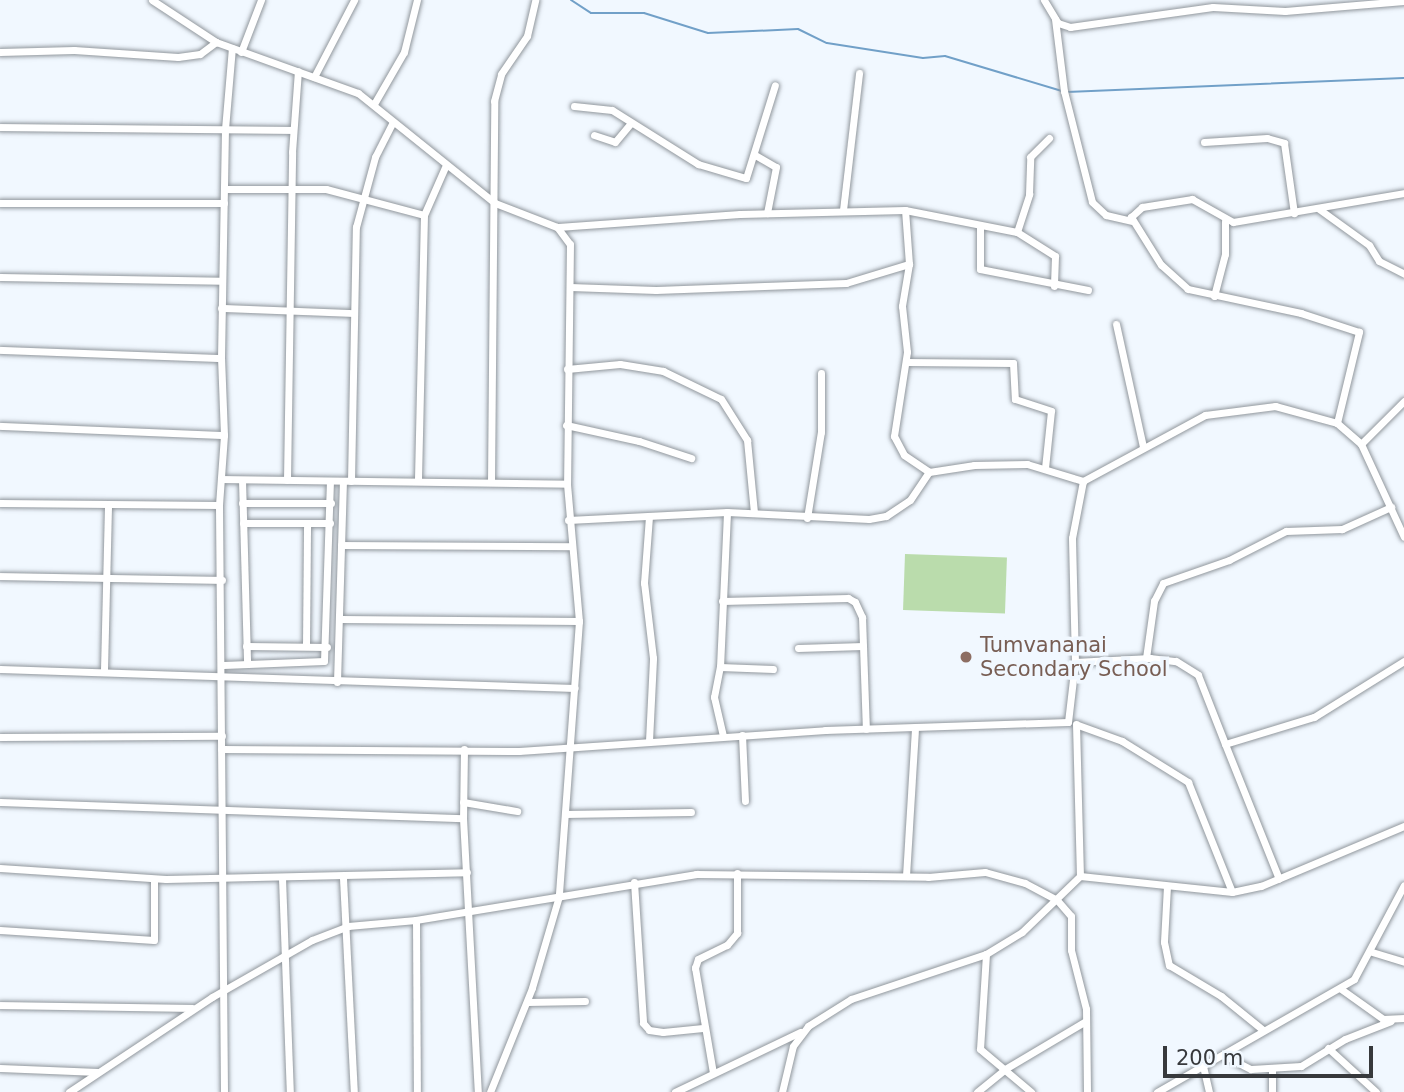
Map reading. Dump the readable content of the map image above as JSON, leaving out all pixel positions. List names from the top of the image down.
{
  "places": ["Tumvananai Secondary School"],
  "scale_bar": "200 m"
}
